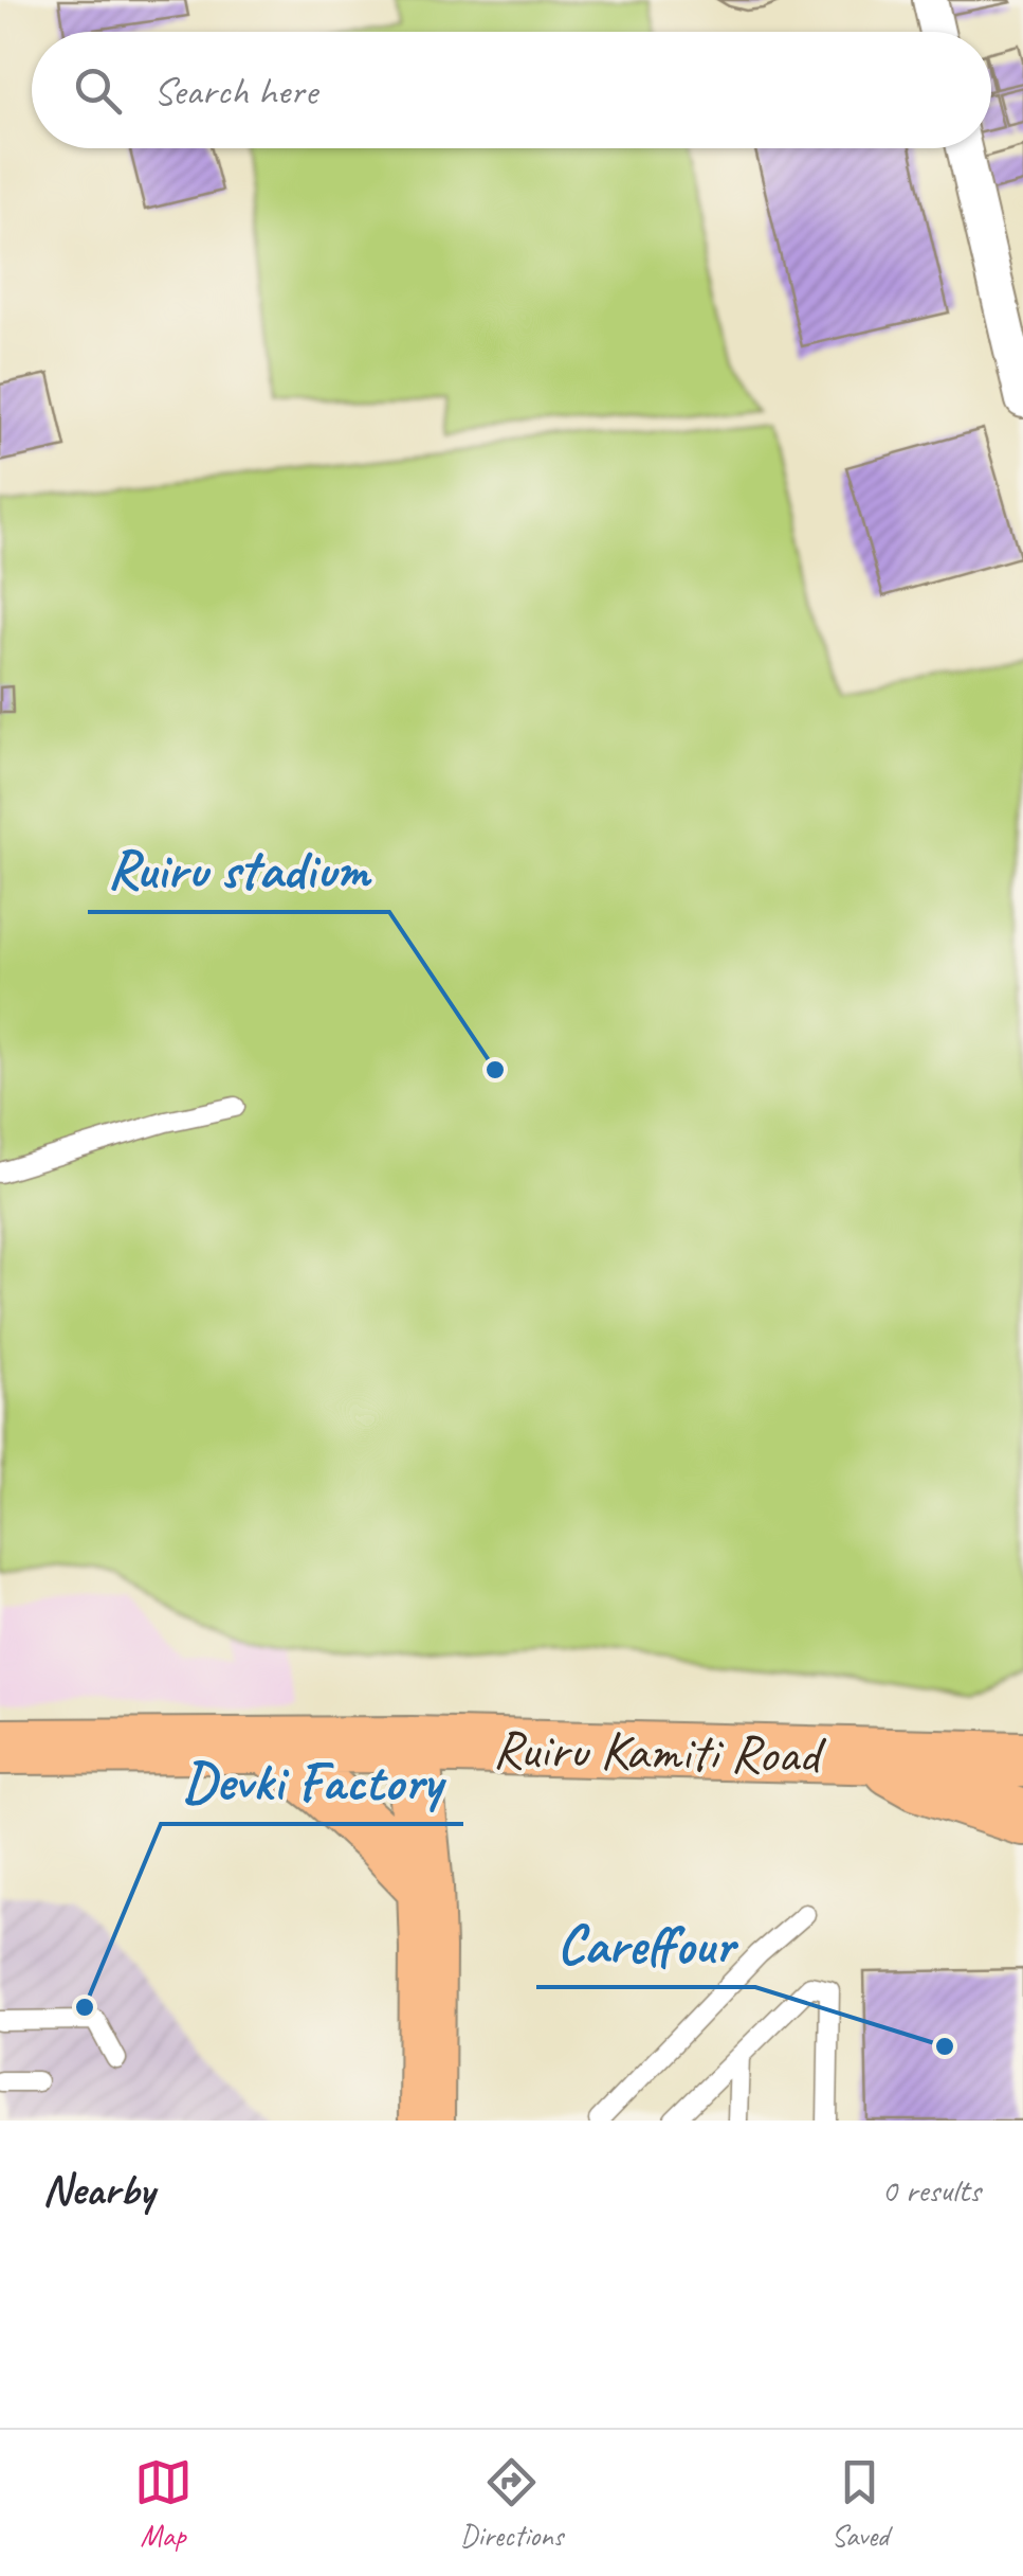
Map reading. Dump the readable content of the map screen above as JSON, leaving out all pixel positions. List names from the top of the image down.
{
  "streets": {
    "main road": ["Ruiru Kamiti Road"]
  },
  "places": ["Ruiru stadium", "Devki Factory", "Careffour"],
  "page": {
    "search": "Search here",
    "heading": ["Nearby", "0 results"],
    "nav": ["Map", "Directions", "Saved"]
  }
}
